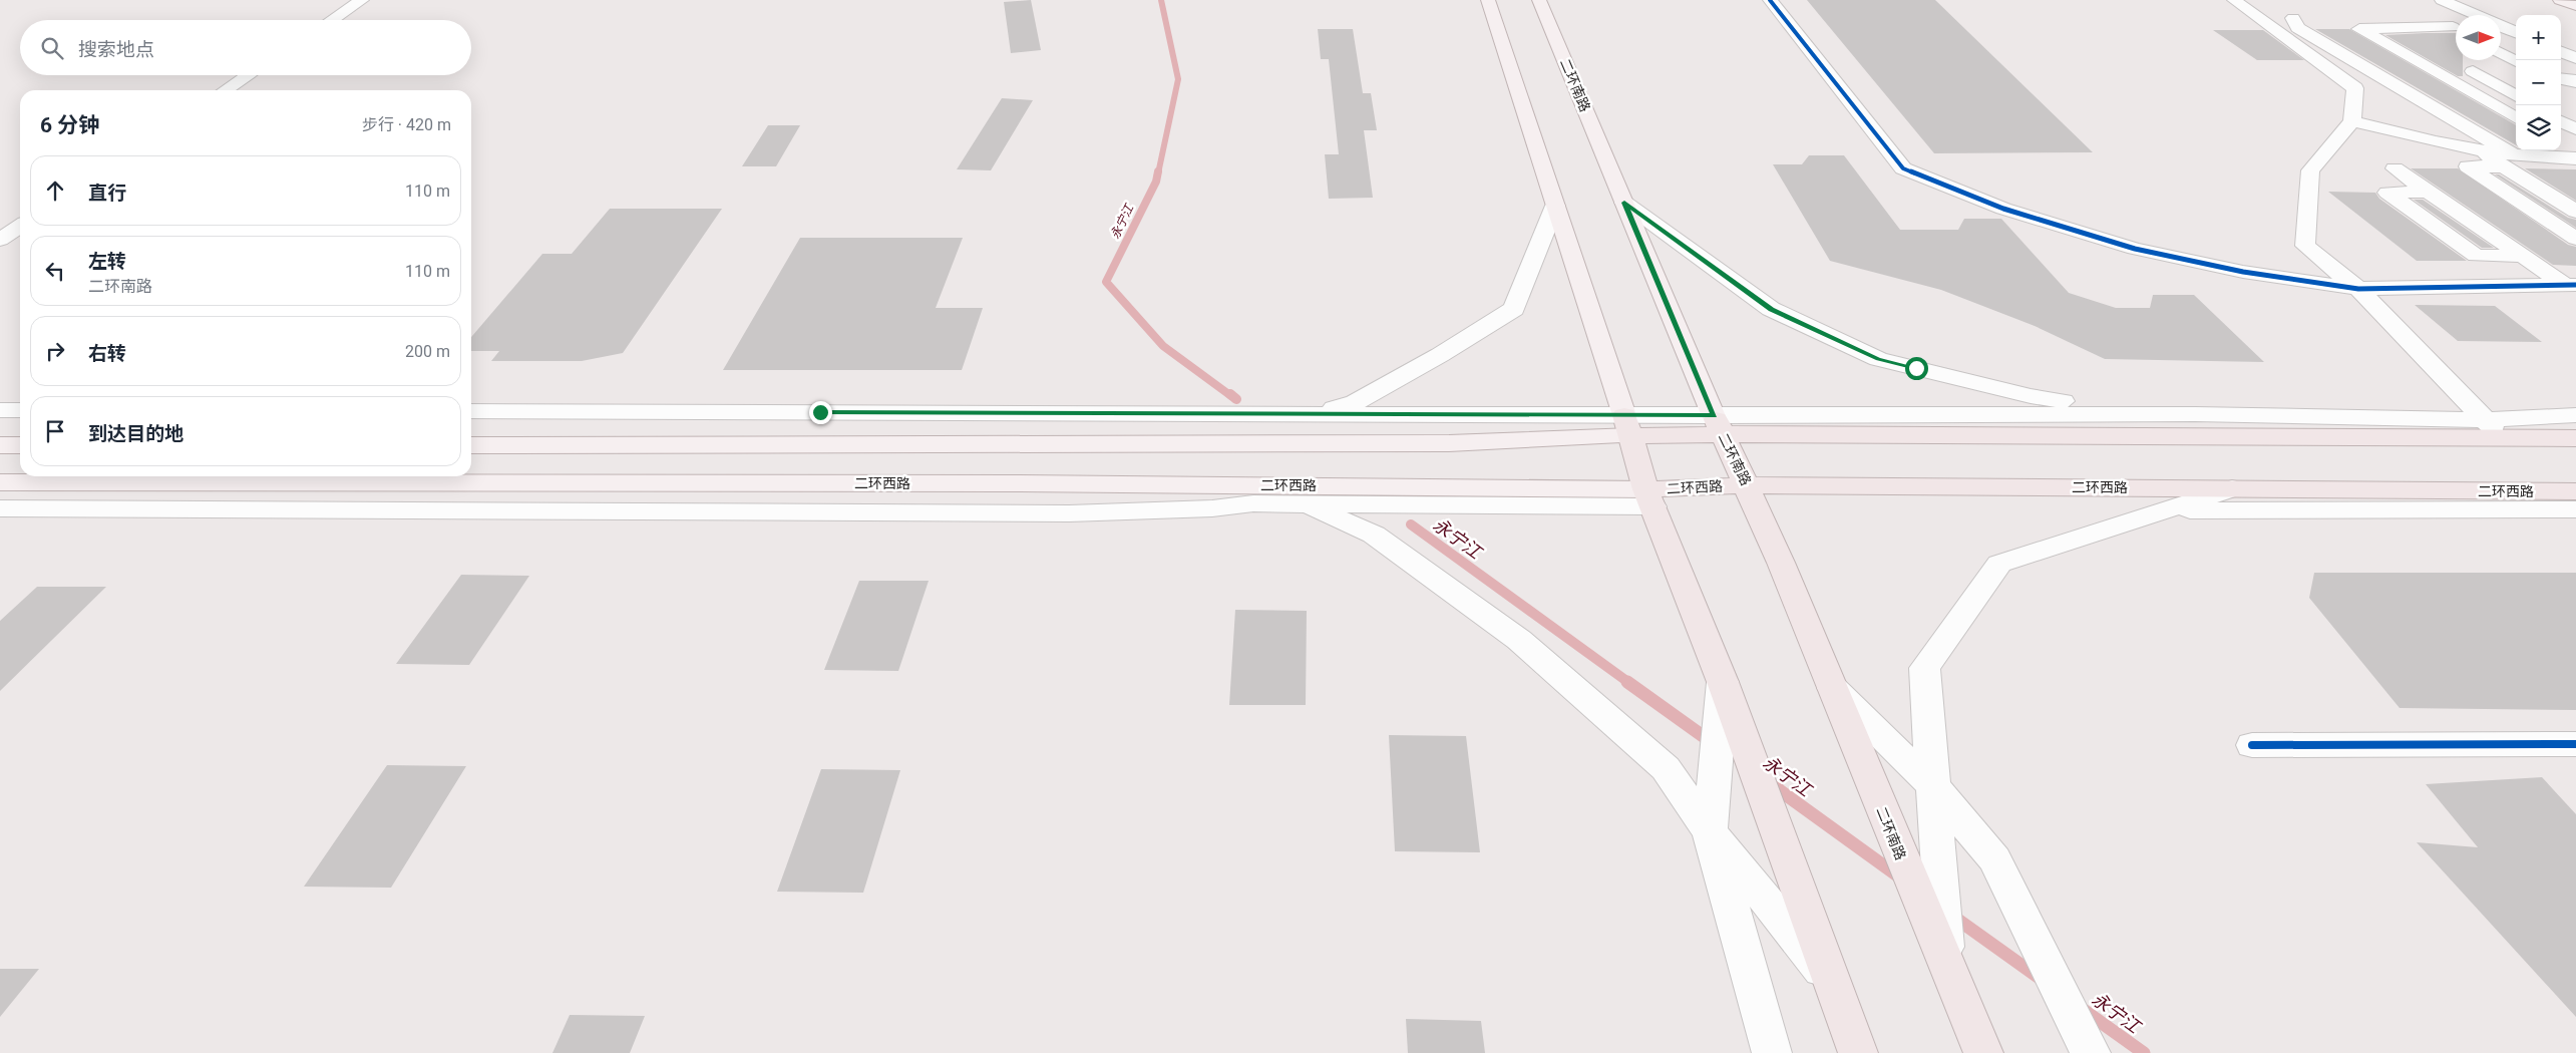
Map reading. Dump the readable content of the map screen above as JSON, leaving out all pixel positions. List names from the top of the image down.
{
  "streets": {
    "highway": ["二环南路", "二环西路"]
  },
  "crossings": [
    ["二环南路", "二环西路"]
  ],
  "water": ["永宁江"],
  "north": "right",
  "page": {
    "map_buttons": ["+", "−"],
    "search": "搜索地点",
    "heading": ["6 分钟", "步行 · 420 m"],
    "list": [
      ["直行", "110 m"],
      ["左转", "二环南路", "110 m"],
      ["右转", "200 m"],
      "到达目的地"
    ]
  }
}
